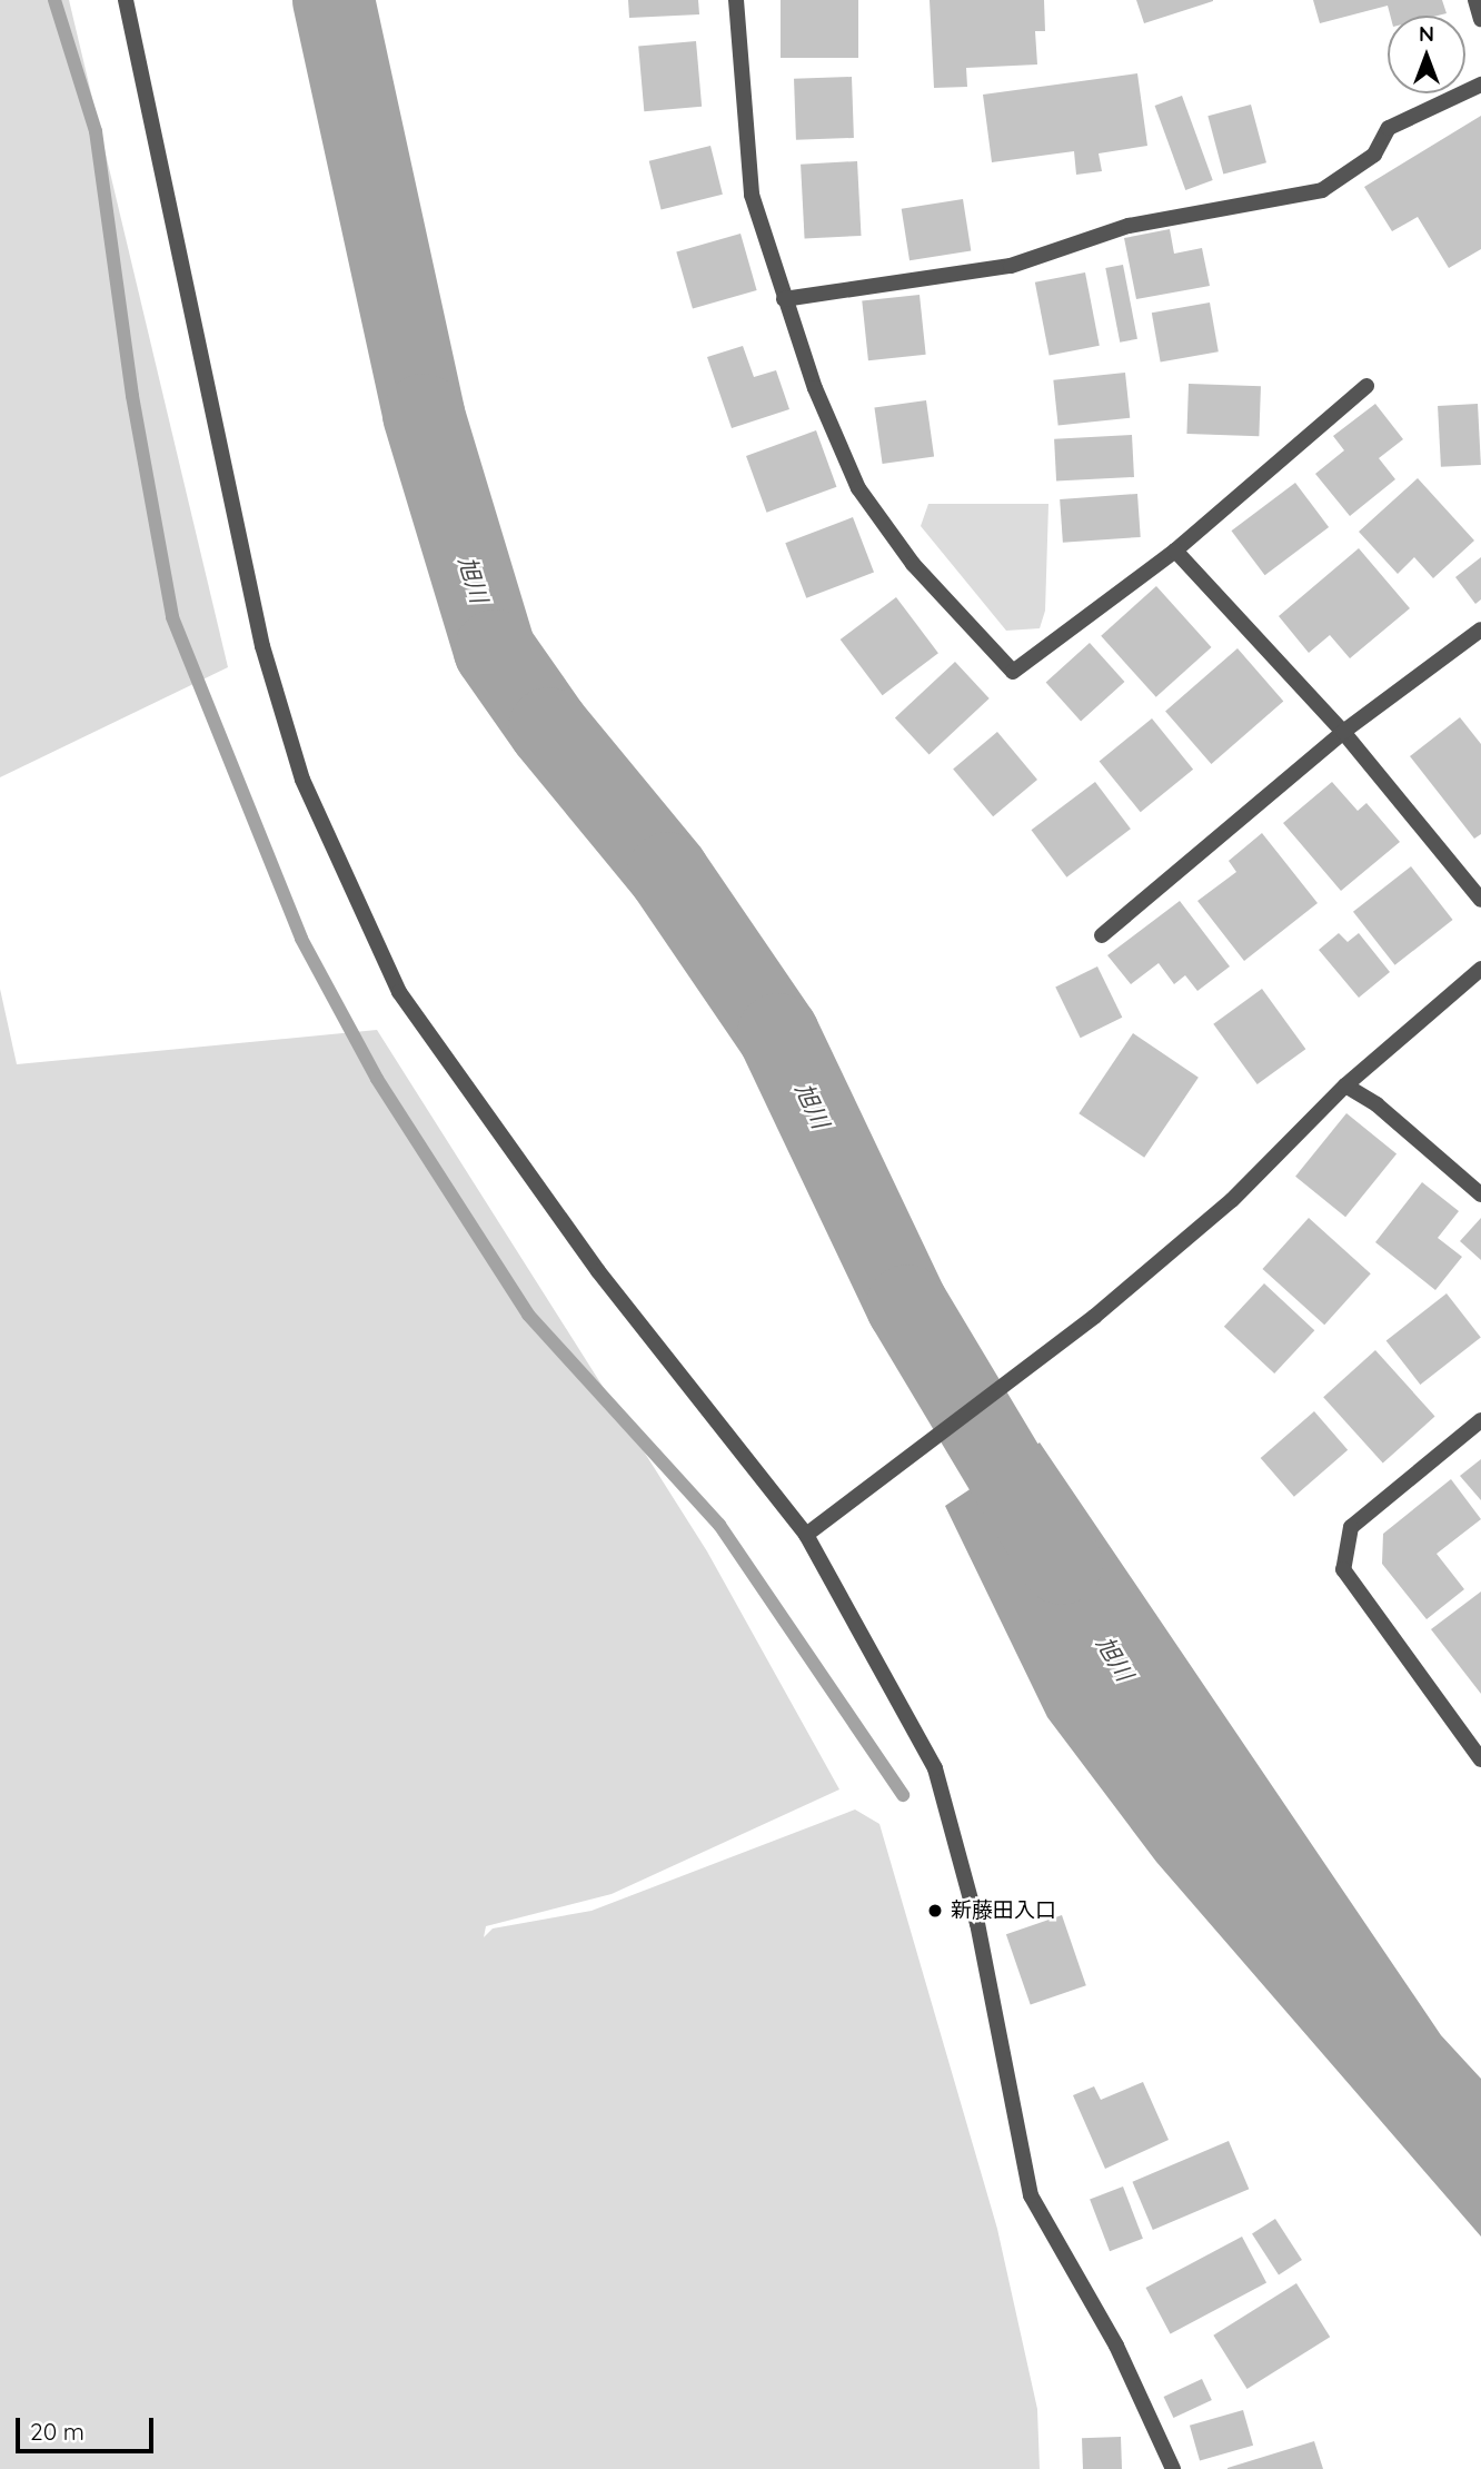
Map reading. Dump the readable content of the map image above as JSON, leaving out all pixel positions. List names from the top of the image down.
{
  "water": ["旭川"],
  "places": ["新藤田入口"],
  "scale_bar": "20 m",
  "north": "top"
}
